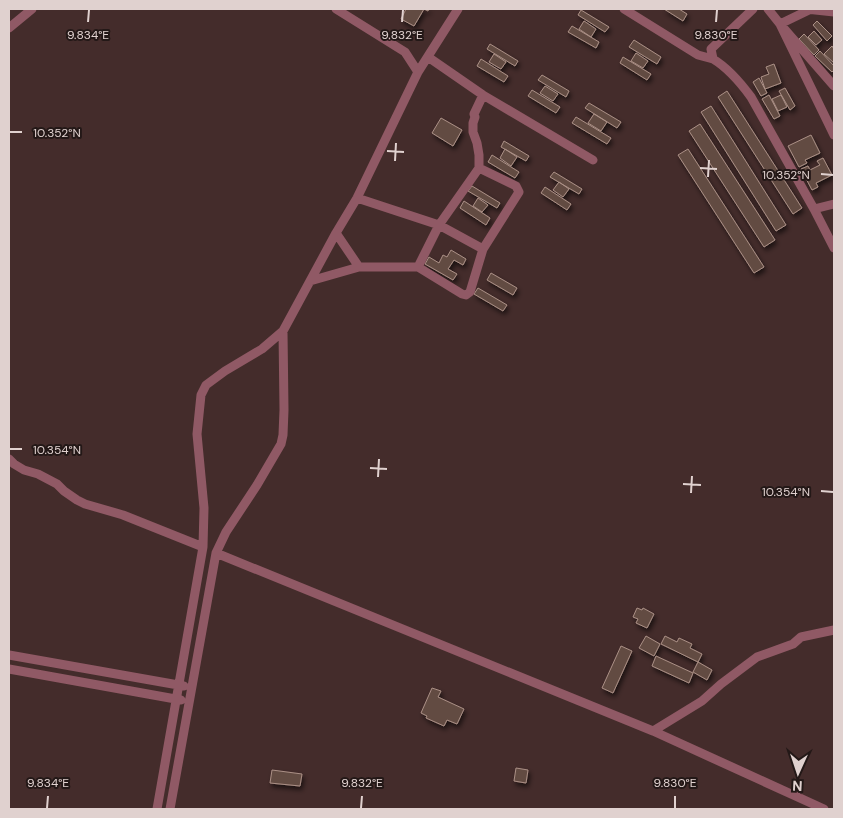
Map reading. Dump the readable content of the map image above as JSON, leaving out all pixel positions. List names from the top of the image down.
{
  "north": "bottom",
  "coordinates": [
    "9.834°E",
    "9.832°E",
    "9.830°E",
    "10.352°N",
    "10.354°N"
  ]
}
